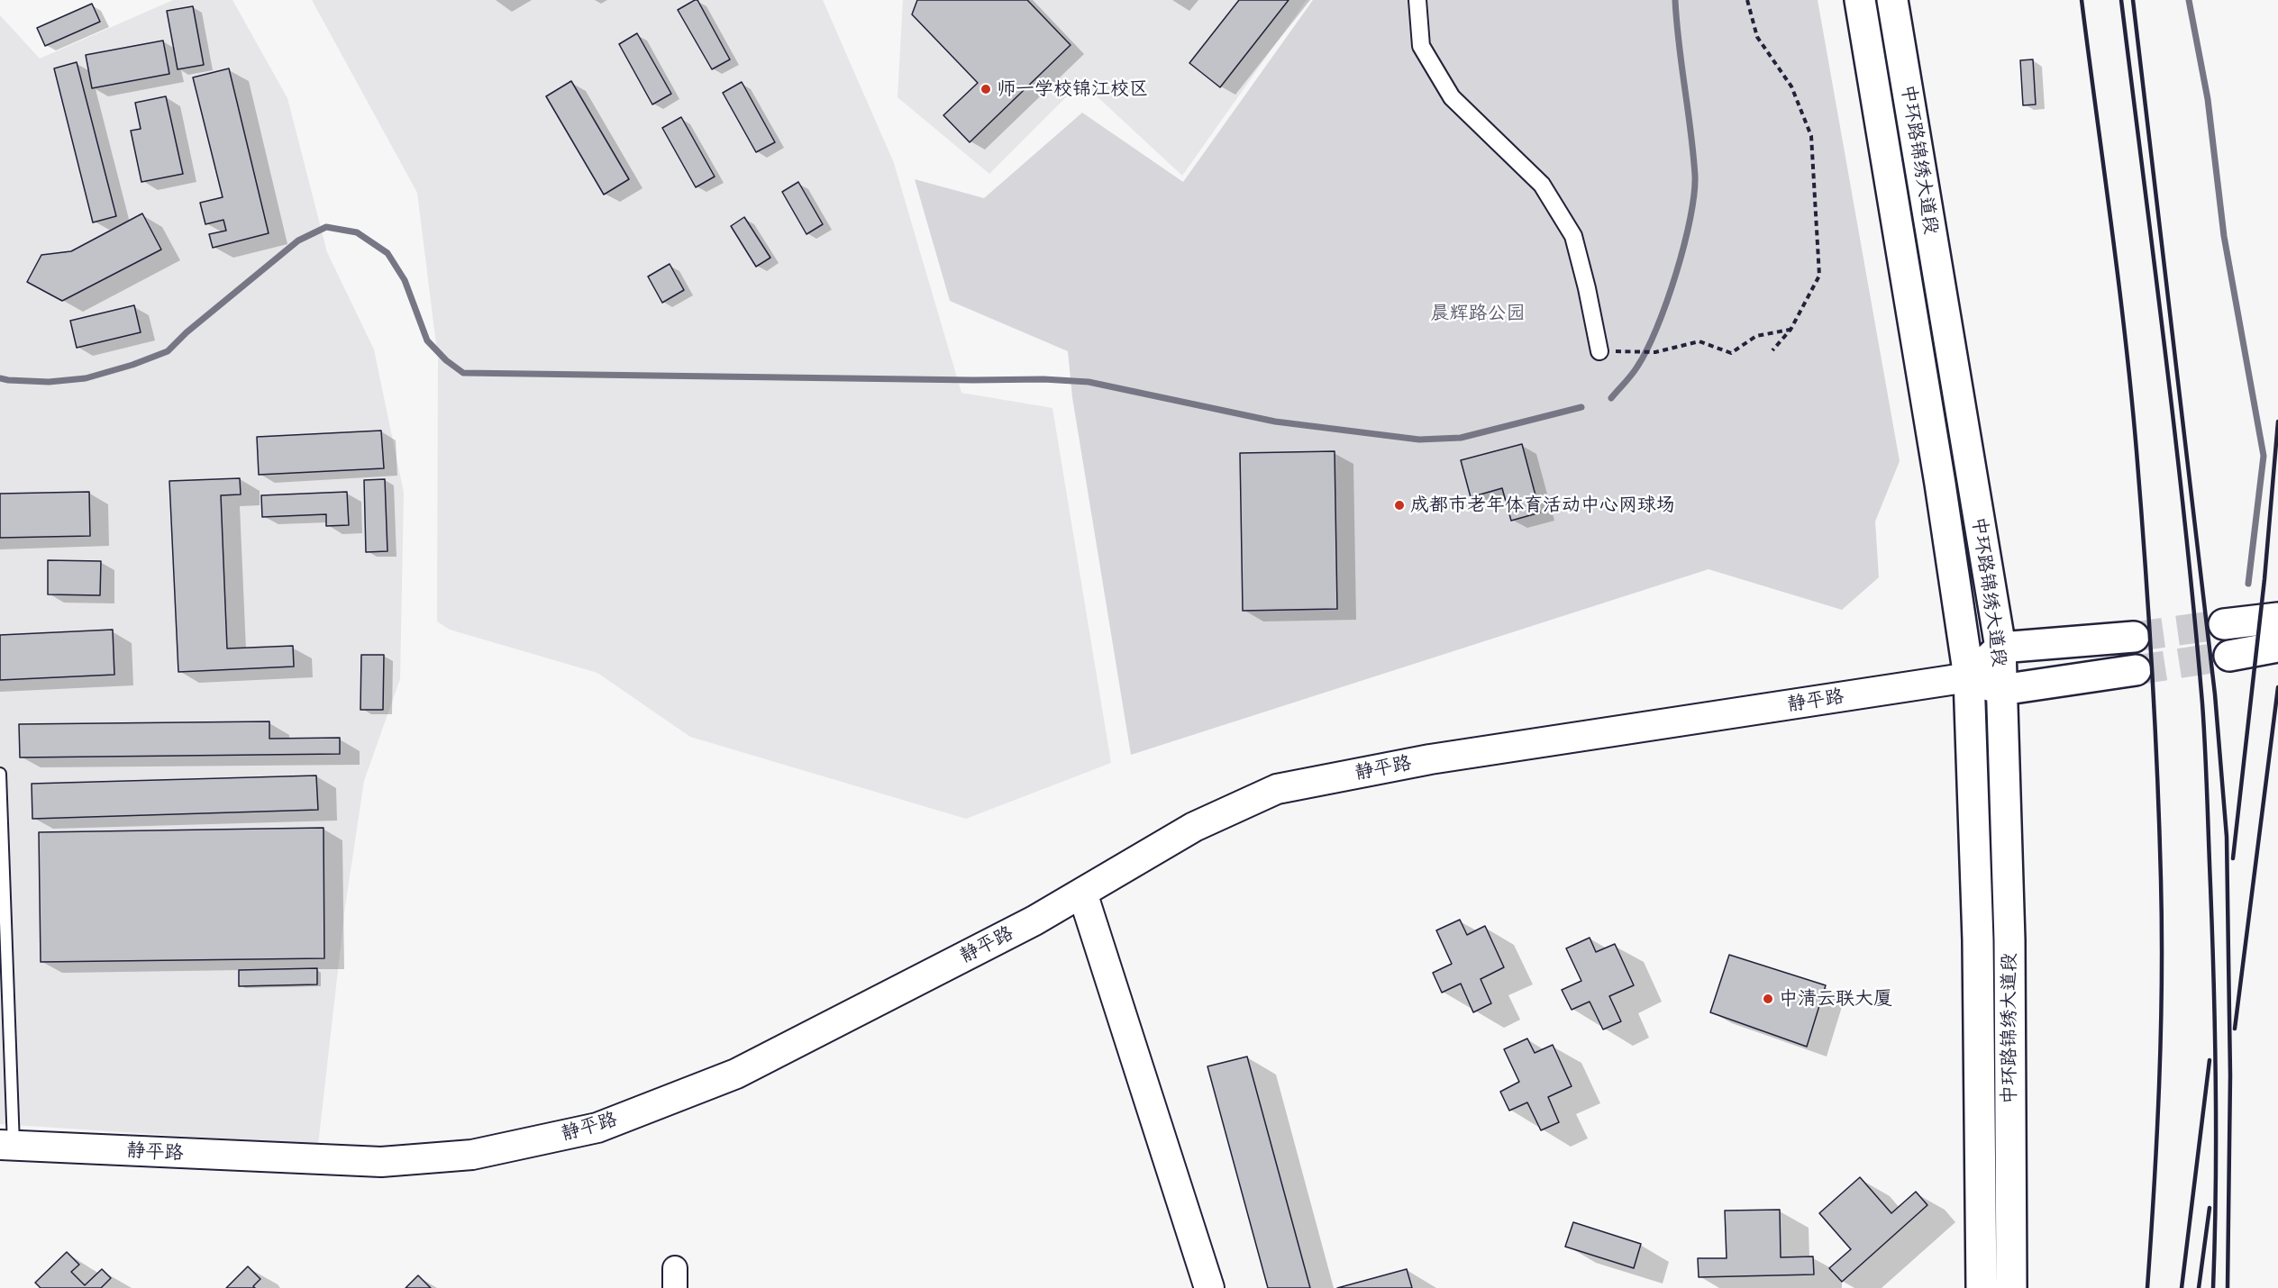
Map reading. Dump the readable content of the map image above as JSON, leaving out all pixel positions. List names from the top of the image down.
{
  "streets": {
    "main road": ["中环路锦绣大道段"],
    "street": ["静平路"]
  },
  "crossings": [
    ["中环路锦绣大道段", "静平路"]
  ],
  "parks": ["晨辉路公园"],
  "places": ["师一学校锦江校区", "成都市老年体育活动中心网球场", "中清云联大厦"]
}
